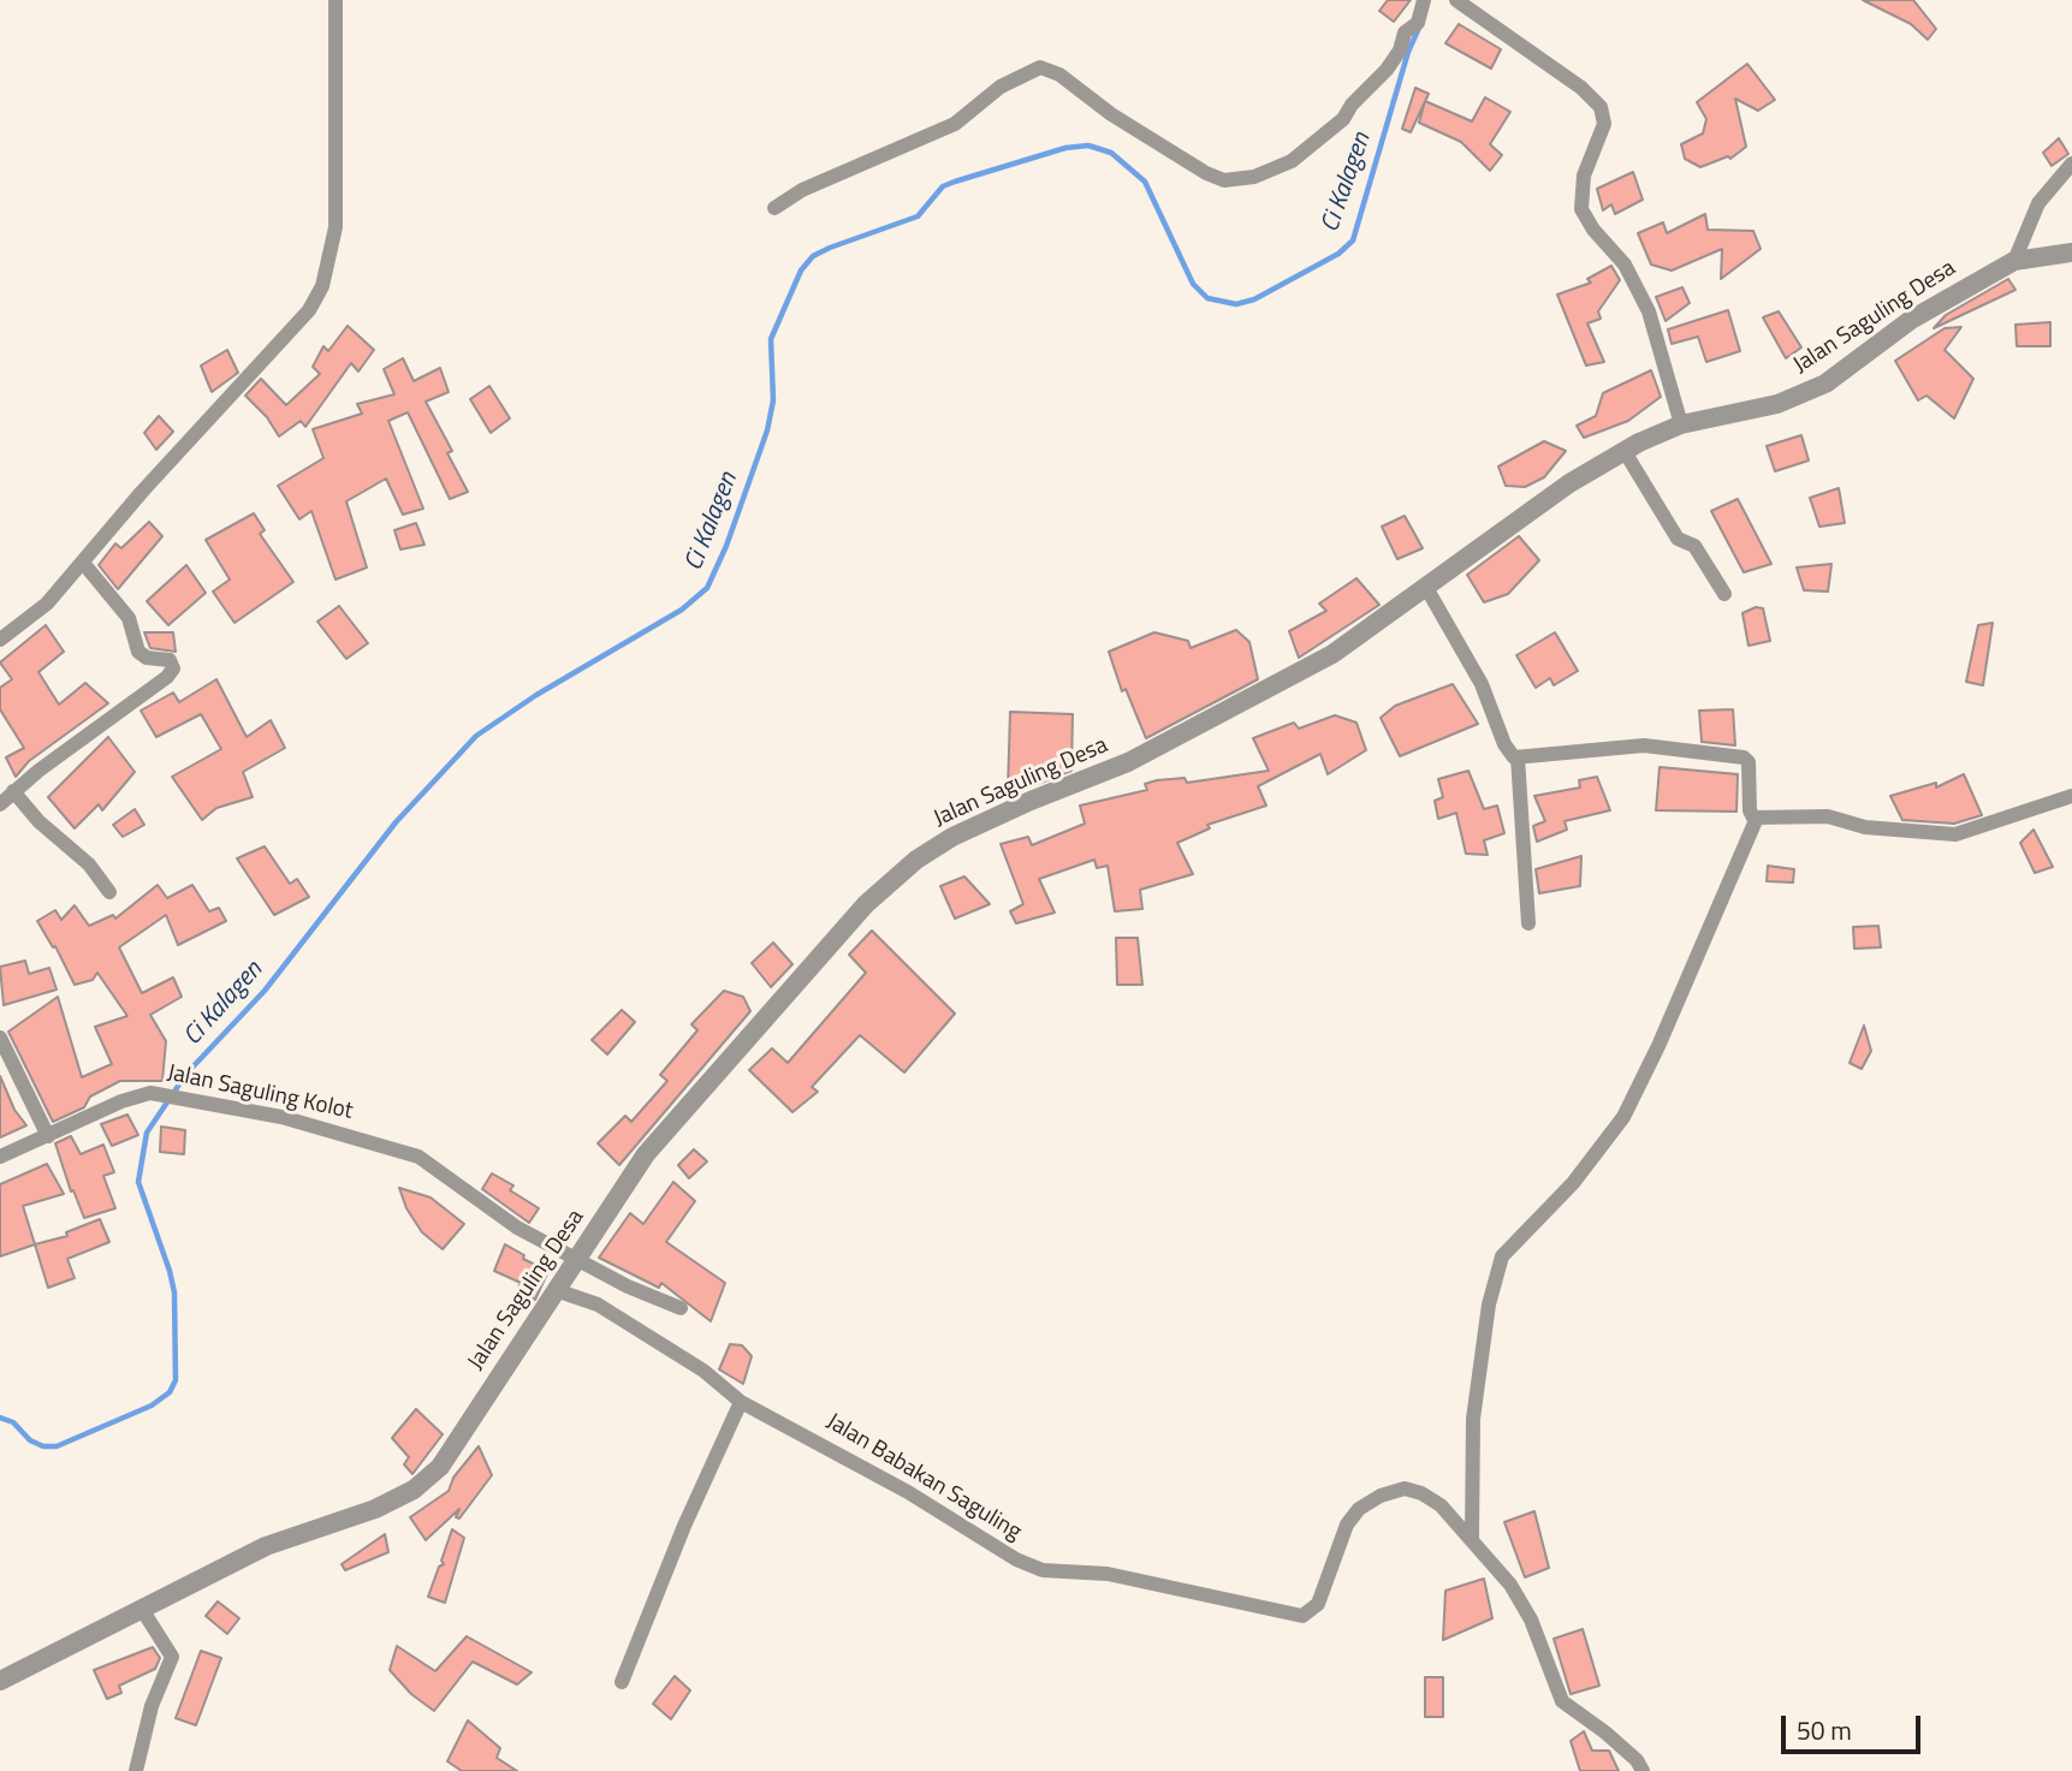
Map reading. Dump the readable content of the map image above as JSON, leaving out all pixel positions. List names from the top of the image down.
{
  "streets": {
    "street": ["Jalan Saguling Desa", "Jalan Saguling Kolot", "Jalan Babakan Saguling"]
  },
  "crossings": [
    ["Jalan Saguling Desa", "Jalan Saguling Kolot"],
    ["Jalan Saguling Desa", "Jalan Babakan Saguling"]
  ],
  "water": ["Ci Kalagen"],
  "scale_bar": "50 m"
}
